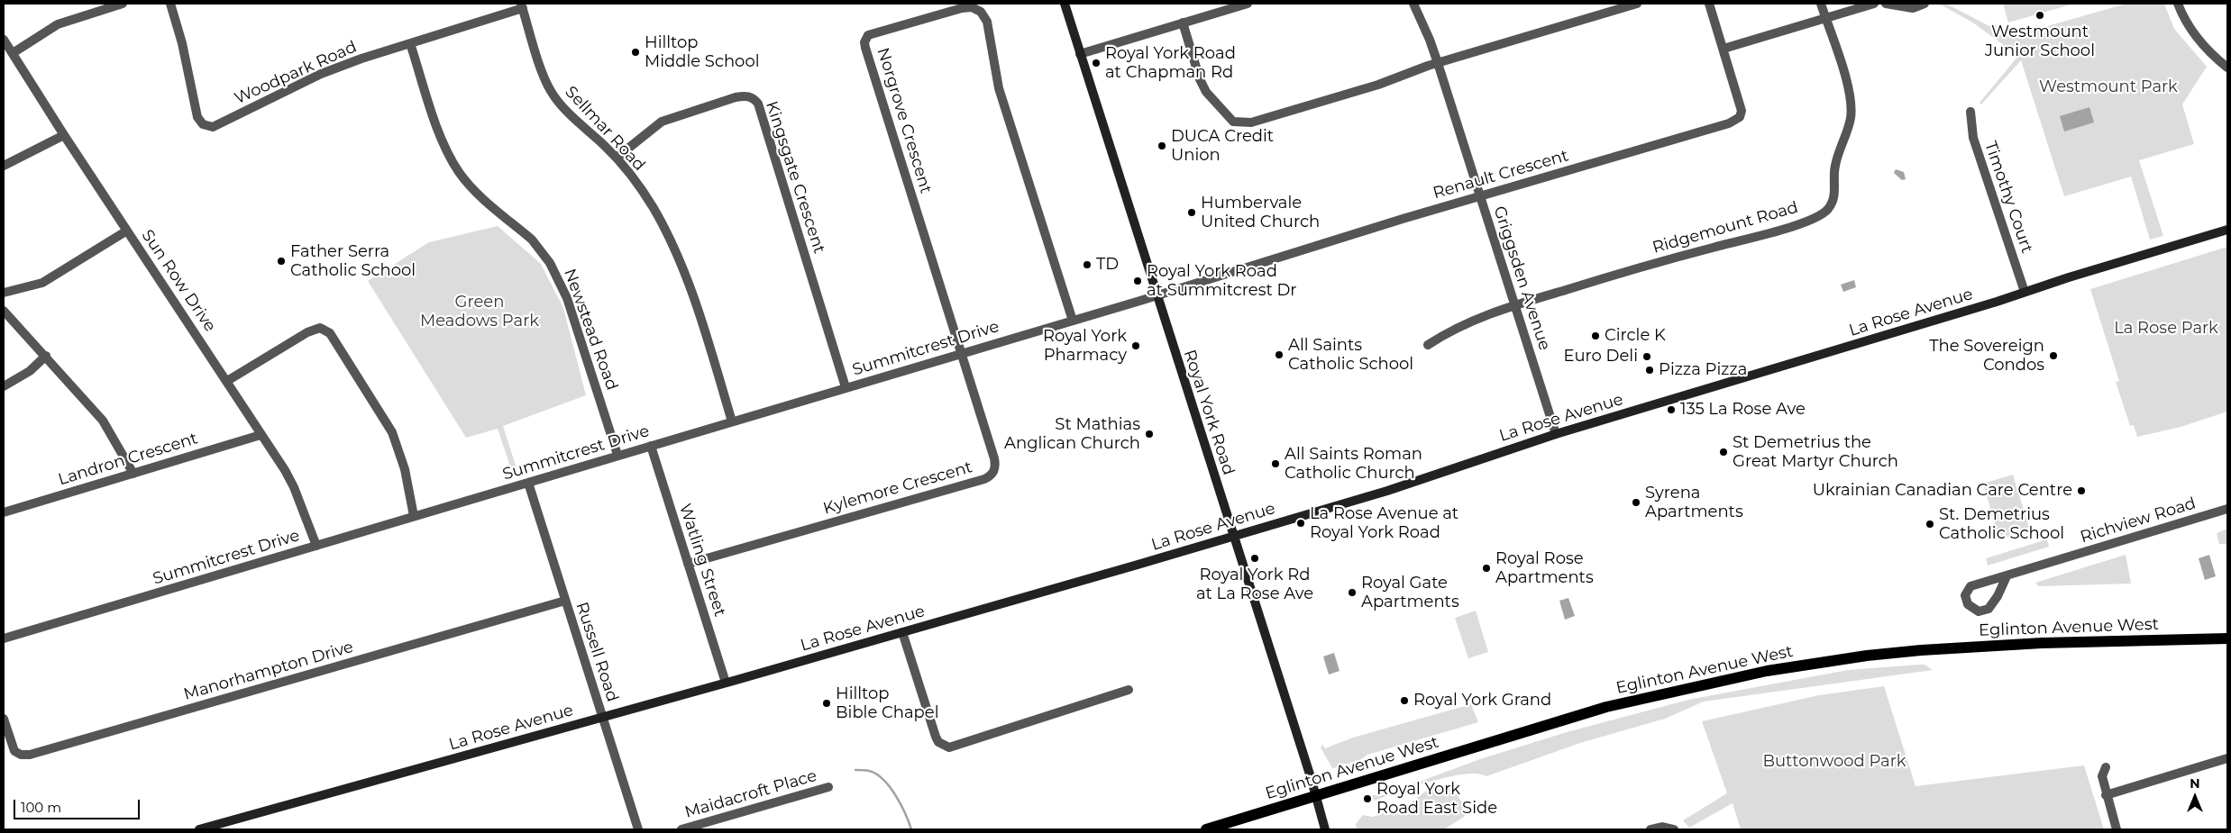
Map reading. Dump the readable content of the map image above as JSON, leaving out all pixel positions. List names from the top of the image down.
{
  "streets": {
    "main road": ["Eglinton Avenue West"],
    "street": [
      "Woodpark Road",
      "Norgrove Crescent",
      "Sellmar Road",
      "Renault Crescent",
      "Kingsgate Crescent",
      "Timothy Court",
      "Ridgemount Road",
      "Griggsden Avenue",
      "Sun Row Drive",
      "La Rose Avenue",
      "Newstead Road",
      "Summitcrest Drive",
      "Royal York Road",
      "Landron Crescent",
      "Kylemore Crescent",
      "Richview Road",
      "Watling Street",
      "Russell Road",
      "Manorhampton Drive",
      "Maidacroft Place"
    ]
  },
  "crossings": [
    ["Woodpark Road", "Sellmar Road"],
    ["Woodpark Road", "Newstead Road"],
    ["Norgrove Crescent", "Summitcrest Drive"],
    ["Norgrove Crescent", "Kylemore Crescent"],
    ["Sellmar Road", "Kingsgate Crescent"],
    ["Sellmar Road", "Summitcrest Drive"],
    ["Renault Crescent", "Griggsden Avenue"],
    ["Renault Crescent", "Summitcrest Drive"],
    ["Renault Crescent", "Royal York Road"],
    ["Kingsgate Crescent", "Summitcrest Drive"],
    ["Timothy Court", "La Rose Avenue"],
    ["Ridgemount Road", "Griggsden Avenue"],
    ["Griggsden Avenue", "La Rose Avenue"],
    ["Sun Row Drive", "Summitcrest Drive"],
    ["Sun Row Drive", "Landron Crescent"],
    ["La Rose Avenue", "Royal York Road"],
    ["La Rose Avenue", "Watling Street"],
    ["La Rose Avenue", "Russell Road"],
    ["Newstead Road", "Summitcrest Drive"],
    ["Summitcrest Drive", "Royal York Road"],
    ["Summitcrest Drive", "Kylemore Crescent"],
    ["Summitcrest Drive", "Watling Street"],
    ["Summitcrest Drive", "Russell Road"],
    ["Royal York Road", "Eglinton Avenue West"],
    ["Kylemore Crescent", "Watling Street"],
    ["Russell Road", "Manorhampton Drive"]
  ],
  "parks": [
    "Westmount Park",
    "Green Meadows Park",
    "La Rose Park",
    "Buttonwood Park"
  ],
  "places": [
    "Westmount Junior School",
    "Hilltop Middle School",
    "Royal York Road at Chapman Rd",
    "DUCA Credit Union",
    "Humbervale United Church",
    "Father Serra Catholic School",
    "TD",
    "Royal York Road at Summitcrest Dr",
    "Circle K",
    "Royal York Pharmacy",
    "All Saints Catholic School",
    "The Sovereign Condos",
    "Euro Deli",
    "Pizza Pizza",
    "135 La Rose Ave",
    "St Mathias Anglican Church",
    "St Demetrius the Great Martyr Church",
    "All Saints Roman Catholic Church",
    "Ukrainian Canadian Care Centre",
    "Syrena Apartments",
    "La Rose Avenue at Royal York Road",
    "St. Demetrius Catholic School",
    "Royal York Rd at La Rose Ave",
    "Royal Rose Apartments",
    "Royal Gate Apartments",
    "Royal York Grand",
    "Hilltop Bible Chapel",
    "Royal York Road East Side"
  ],
  "scale_bar": "100 m",
  "north": "top"
}
